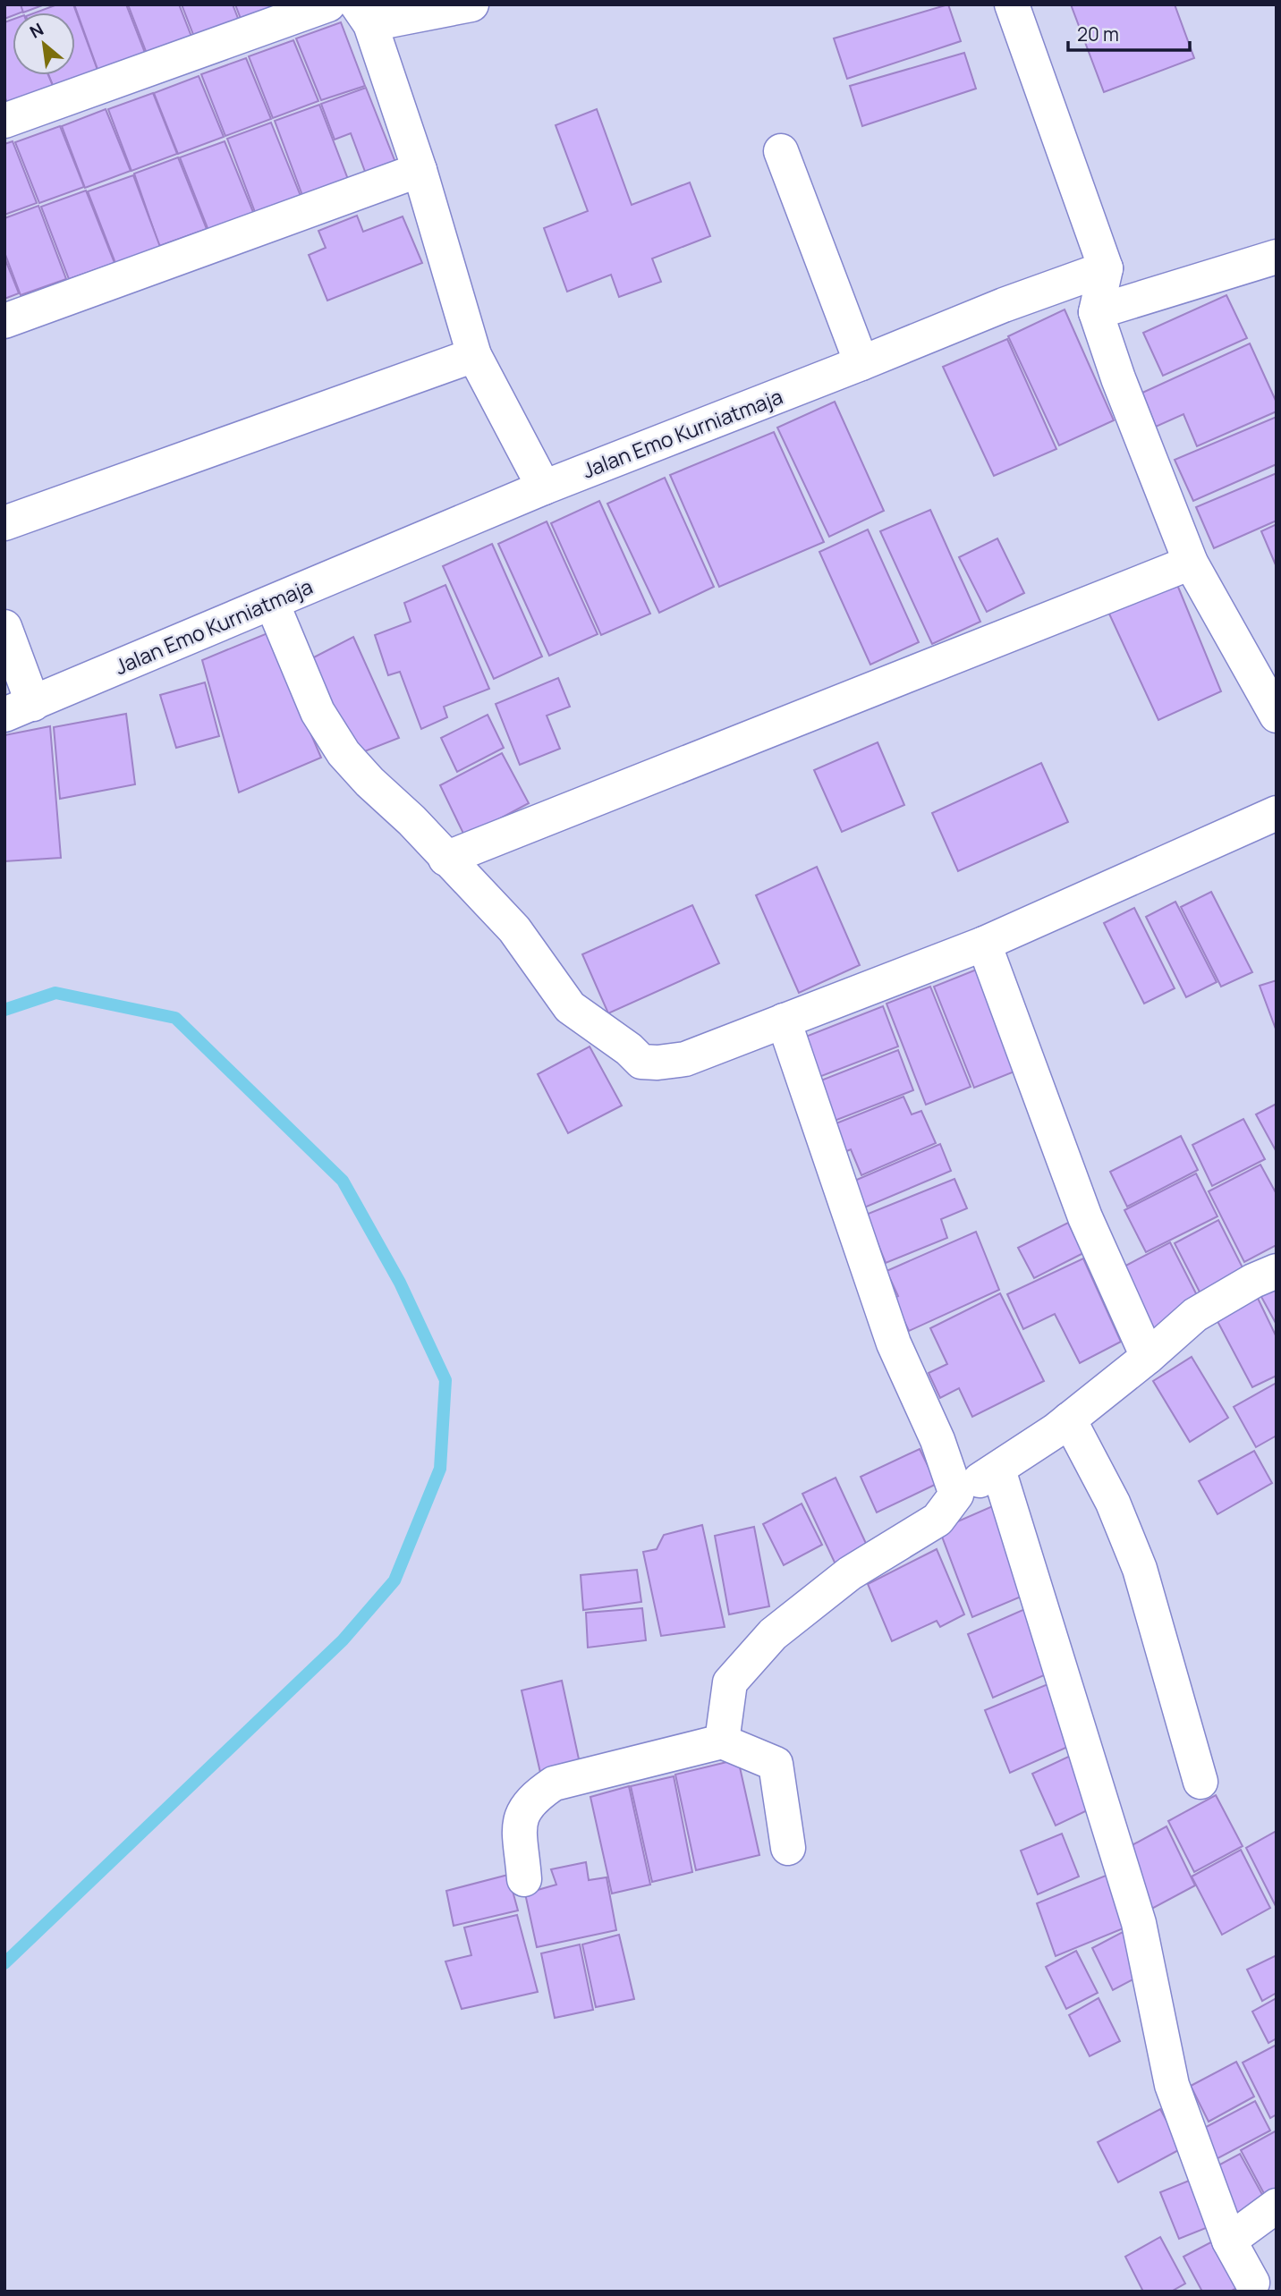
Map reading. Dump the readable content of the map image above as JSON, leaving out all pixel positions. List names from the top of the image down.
{
  "streets": {
    "street": ["Jalan Emo Kurniatmaja"]
  },
  "scale_bar": "20 m",
  "north": "top left"
}
